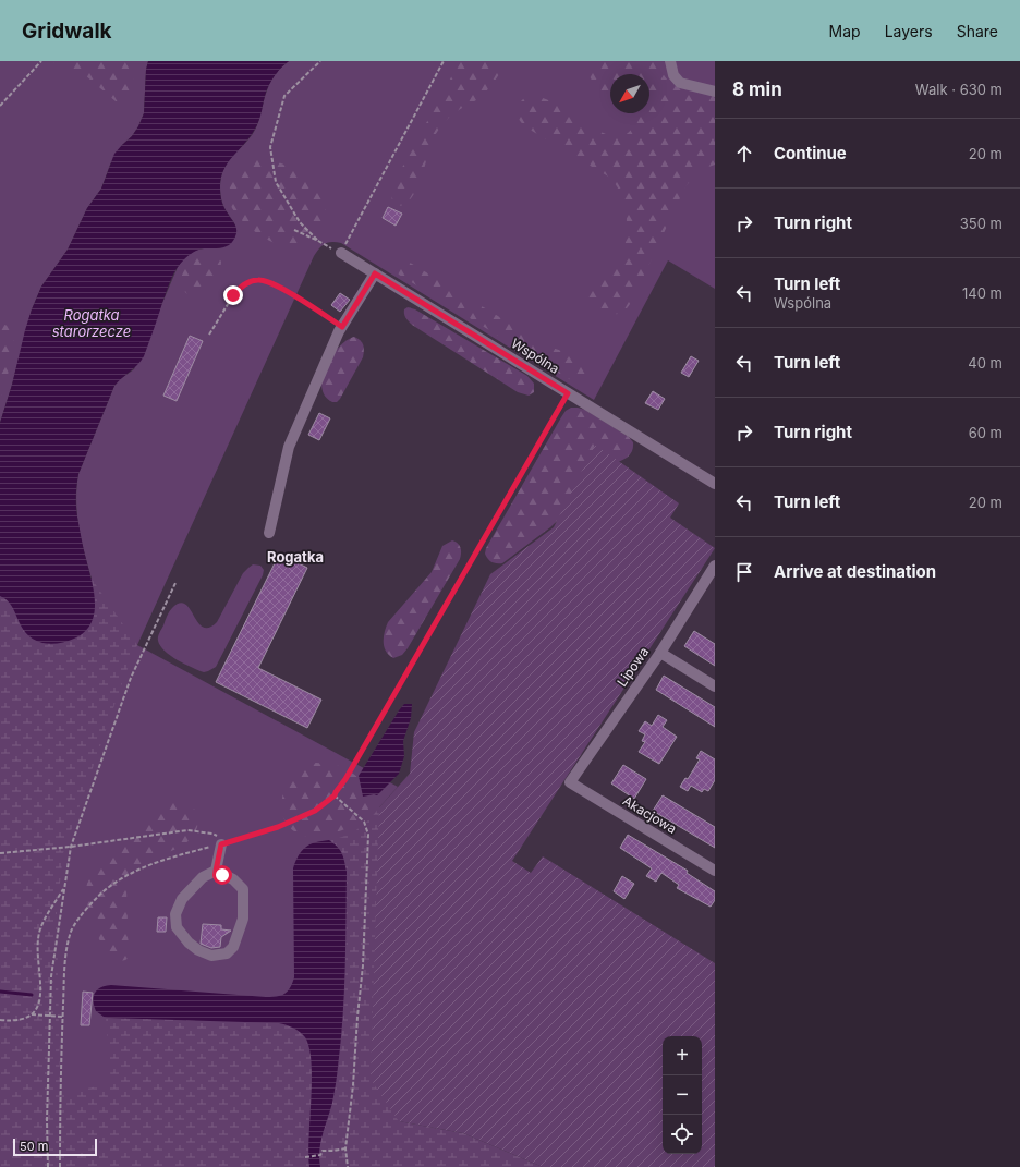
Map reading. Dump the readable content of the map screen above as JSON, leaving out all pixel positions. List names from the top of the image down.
{
  "streets": {
    "street": ["Wspólna", "Lipowa", "Akacjowa"]
  },
  "crossings": [
    ["Lipowa", "Akacjowa"]
  ],
  "districts": ["Rogatka"],
  "water": ["Rogatka starorzecze"],
  "scale_bar": "50 m",
  "north": "bottom left",
  "page": {
    "header": "Gridwalk",
    "nav": ["Map", "Layers", "Share"],
    "heading": ["8 min", "Walk · 630 m"],
    "list": [
      ["Continue", "20 m"],
      ["Turn right", "350 m"],
      ["Turn left", "Wspólna", "140 m"],
      ["Turn left", "40 m"],
      ["Turn right", "60 m"],
      ["Turn left", "20 m"],
      "Arrive at destination"
    ],
    "map_buttons": ["+", "−"],
    "scale": "50 m"
  }
}
